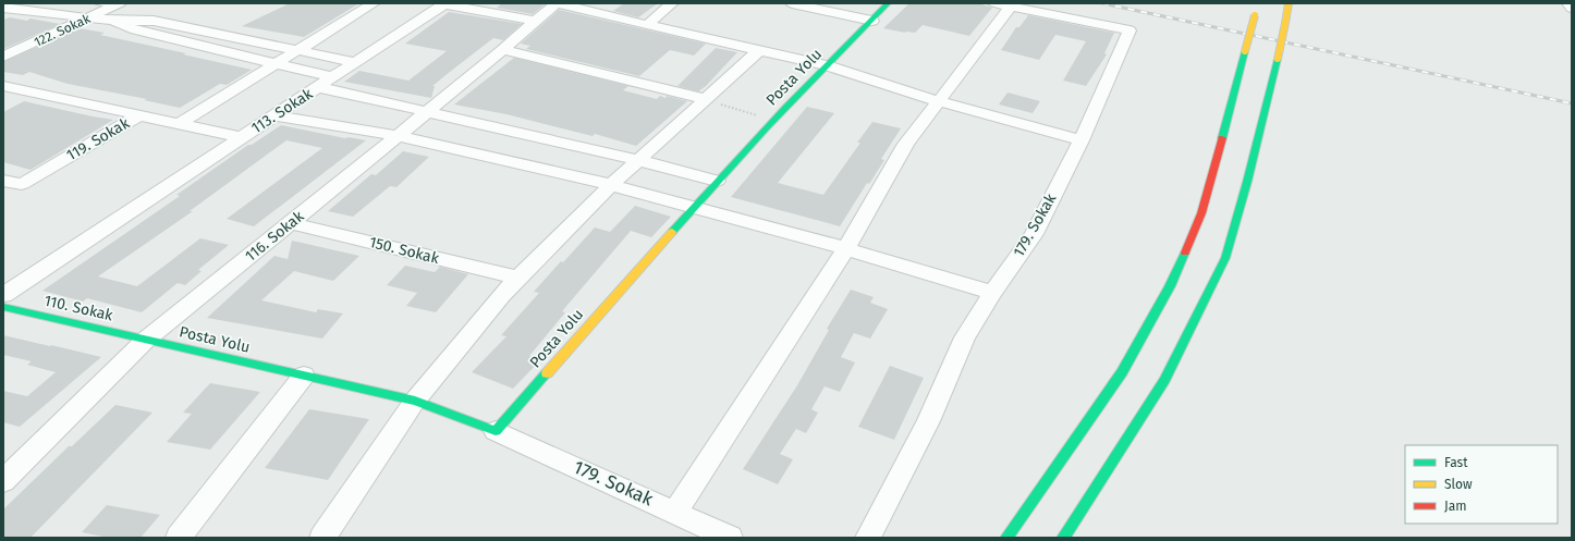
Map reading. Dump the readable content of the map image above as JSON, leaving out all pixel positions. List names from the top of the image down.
{
  "streets": {
    "main road": ["Posta Yolu", "110. Sokak"],
    "street": [
      "122. Sokak",
      "113. Sokak",
      "119. Sokak",
      "179. Sokak",
      "116. Sokak",
      "150. Sokak"
    ]
  },
  "crossings": [
    ["Posta Yolu", "179. Sokak"],
    ["Posta Yolu", "116. Sokak"],
    ["Posta Yolu", "110. Sokak"],
    ["116. Sokak", "150. Sokak"],
    ["116. Sokak", "110. Sokak"]
  ],
  "legend": ["Fast", "Slow", "Jam"]
}
